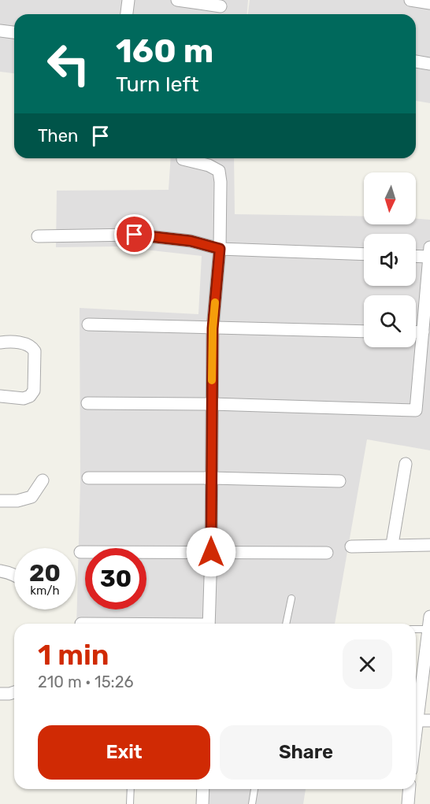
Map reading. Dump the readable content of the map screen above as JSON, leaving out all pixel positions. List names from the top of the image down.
{
  "north": "bottom",
  "page": {
    "turn": ["160 m", "Turn left"],
    "then": "Then",
    "speed": "20 km/h",
    "limit": "30",
    "heading": ["1 min", "210 m · 15:26"],
    "buttons": ["Exit", "Share"]
  }
}
